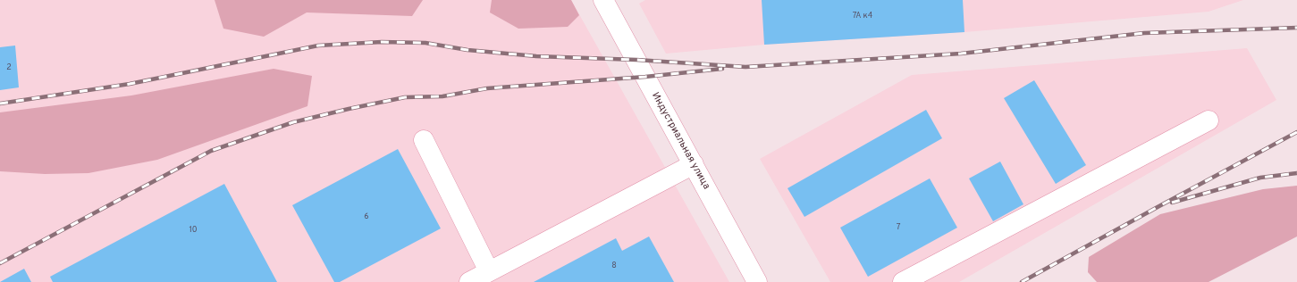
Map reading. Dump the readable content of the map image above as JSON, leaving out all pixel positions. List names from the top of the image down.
{
  "streets": {
    "street": ["Индустриальная улица"]
  },
  "house_numbers": [
    "7А к4",
    "2",
    "6",
    "7",
    "10",
    "8"
  ]
}
